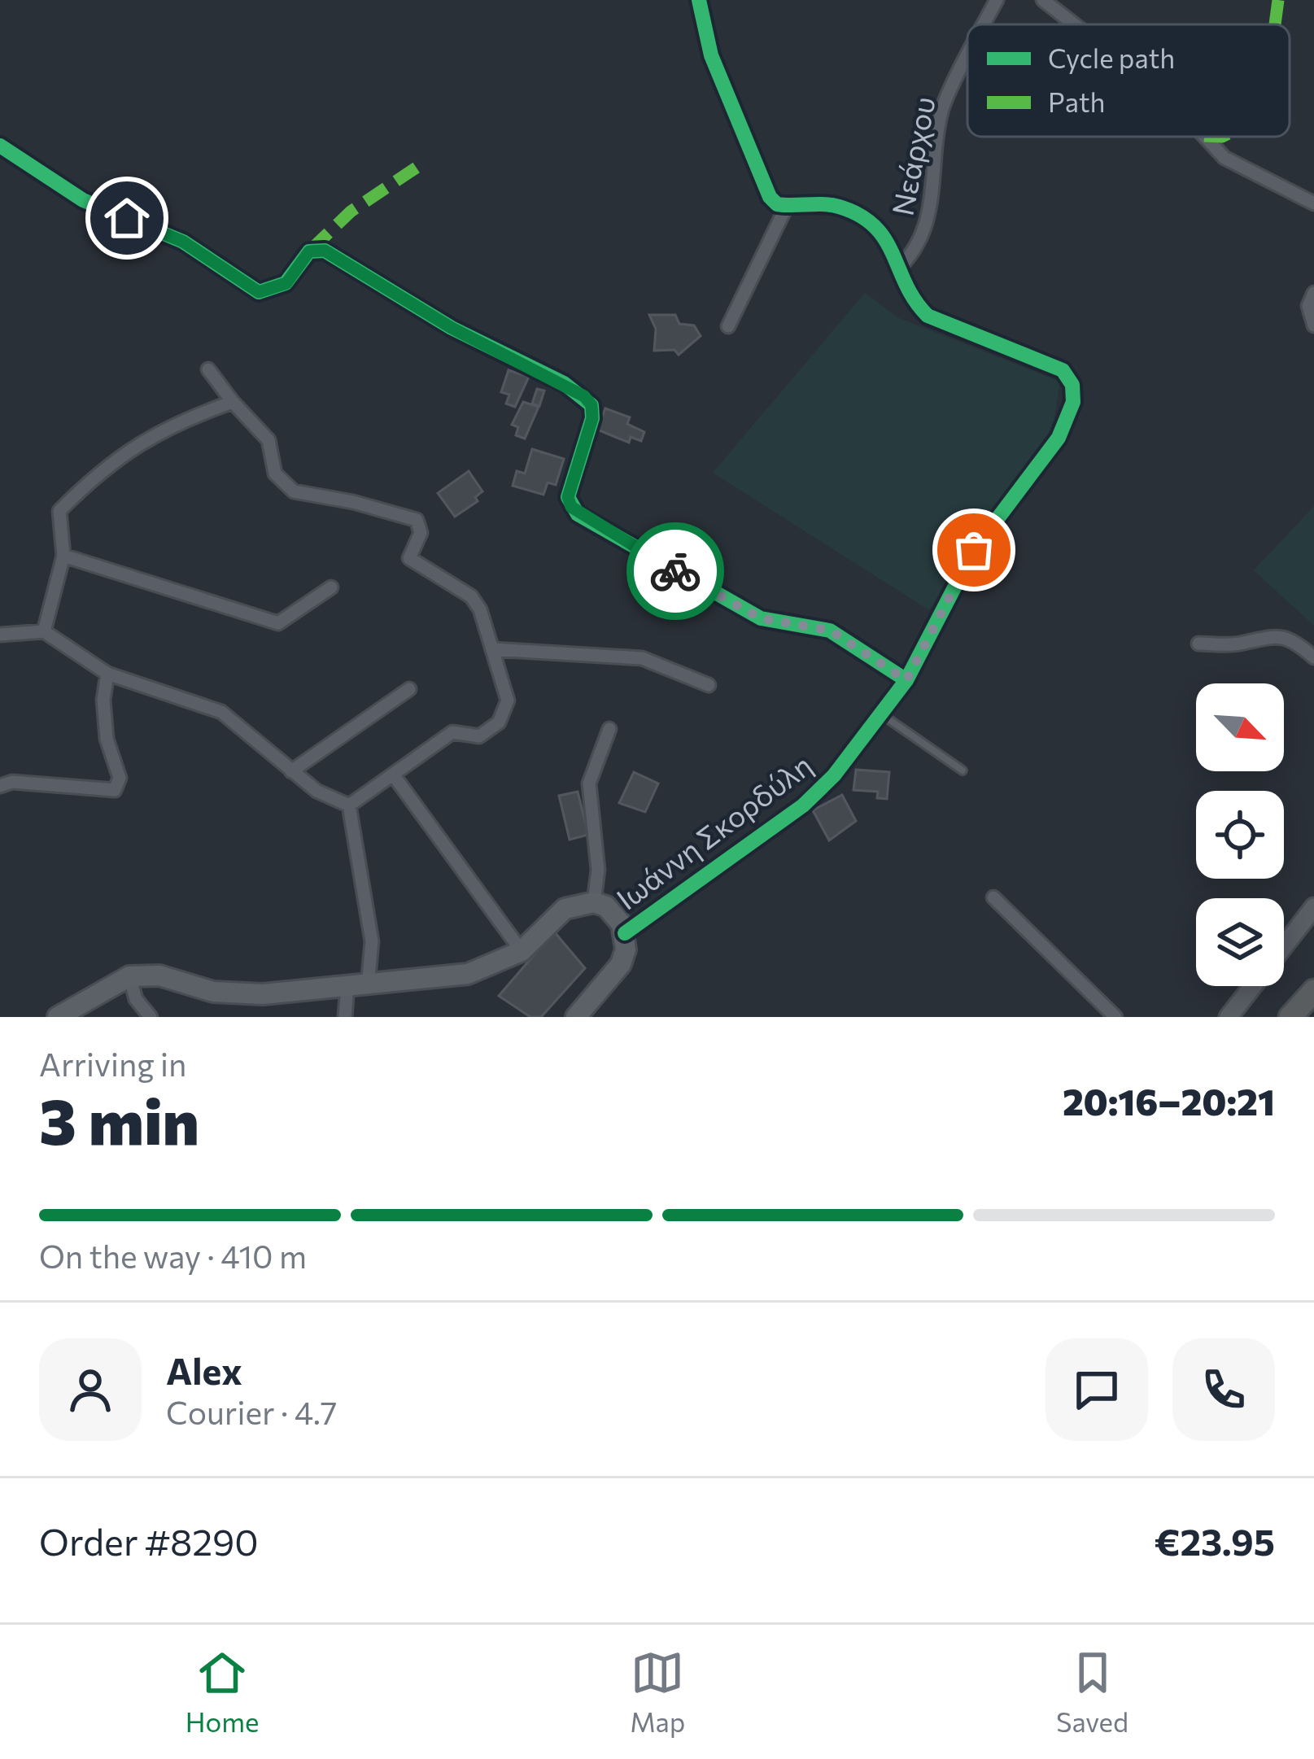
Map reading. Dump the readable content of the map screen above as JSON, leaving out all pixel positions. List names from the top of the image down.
{
  "streets": {
    "street": ["Νεάρχου", "Ιωάννη Σκορδύλη"]
  },
  "crossings": [
    ["Νεάρχου", "Ιωάννη Σκορδύλη"]
  ],
  "legend": ["Cycle path", "Path"],
  "north": "bottom right",
  "page": {
    "heading": ["3 min", "Arriving in", "20:16–20:21"],
    "panel": [
      "Alex",
      "Courier · 4.7",
      "Order #8290",
      "€23.95"
    ],
    "bar": "On the way · 410 m",
    "tabs": ["Home", "Map", "Saved"]
  }
}
